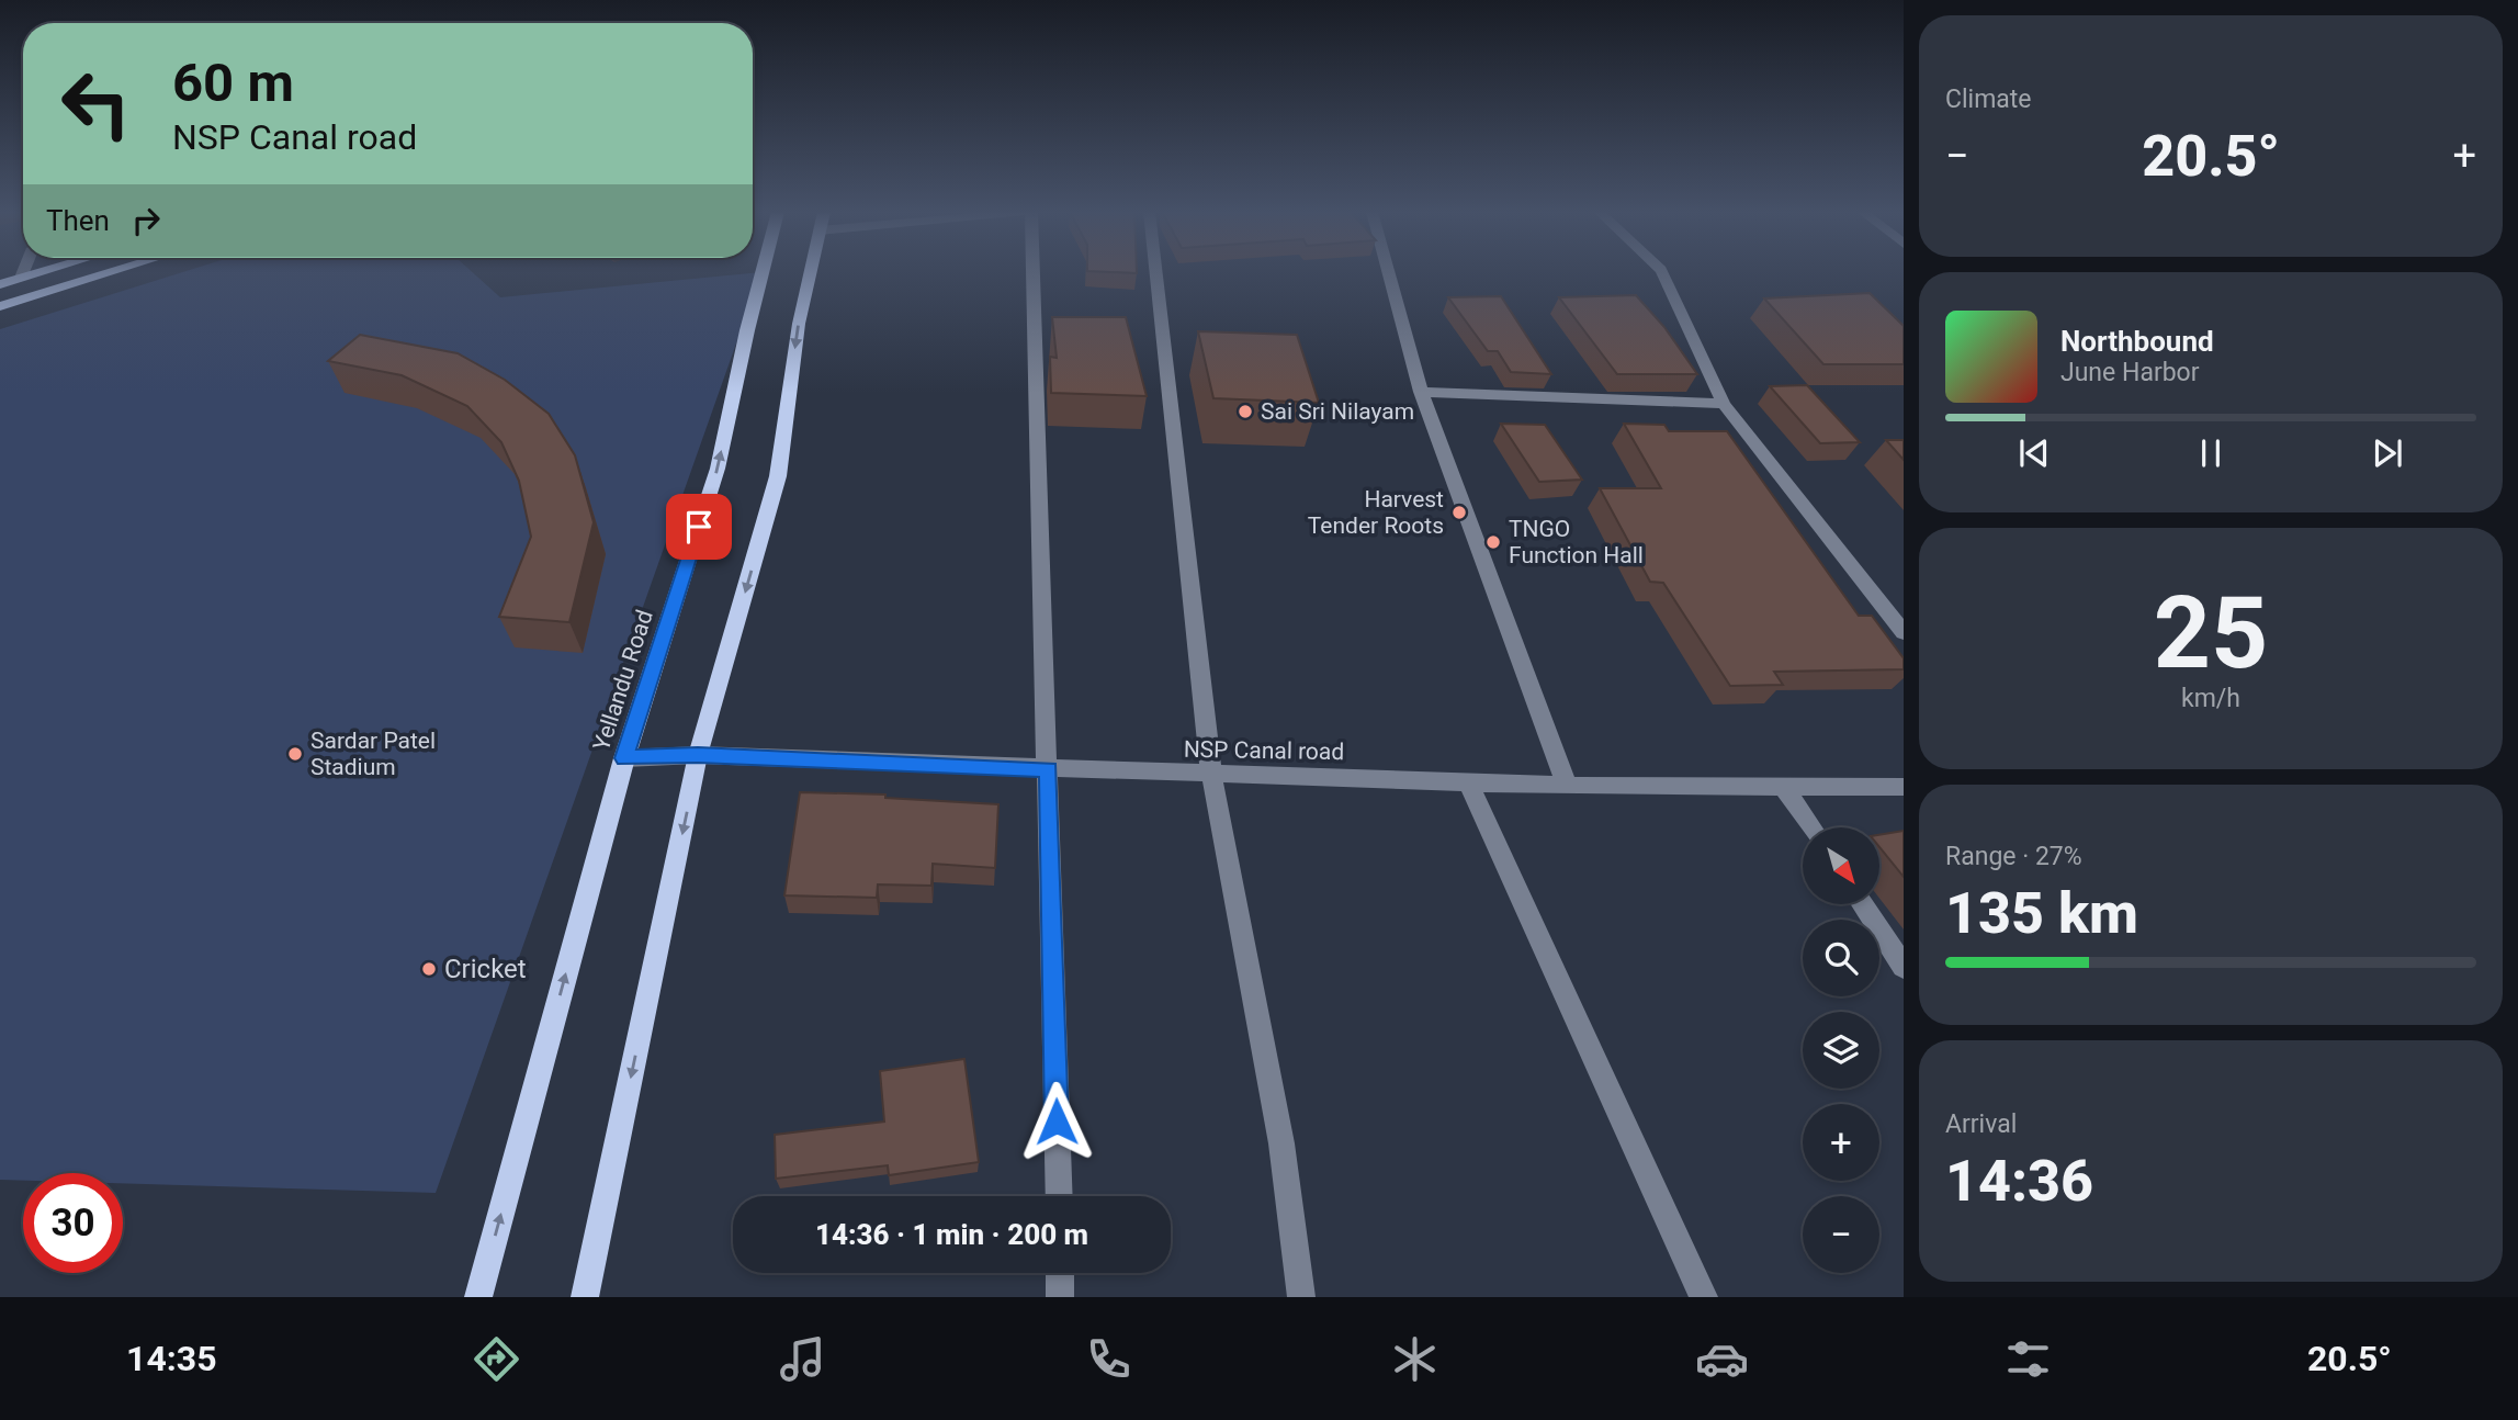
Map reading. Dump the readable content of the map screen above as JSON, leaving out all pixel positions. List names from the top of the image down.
{
  "streets": {
    "main road": ["Yellandu Road"],
    "street": ["NSP Canal road"]
  },
  "crossings": [
    ["Yellandu Road", "NSP Canal road"]
  ],
  "places": [
    "Sai Sri Nilayam",
    "Harvest Tender Roots",
    "TNGO Function Hall",
    "Sardar Patel Stadium",
    "Cricket"
  ],
  "north": "bottom right",
  "page": {
    "tile": [
      "Climate",
      ["25", "km/h"],
      ["Range · 27%", "135 km"],
      ["Arrival", "14:36"]
    ],
    "turn": ["60 m", "NSP Canal road"],
    "heat": ["−", "20.5°", "+"],
    "then": "Then",
    "song": ["Northbound", "June Harbor"],
    "map_buttons": ["+", "−"],
    "limit": "30",
    "trip": "14:36 · 1 min · 200 m",
    "tabs": ["14:35", "20.5°"]
  }
}
